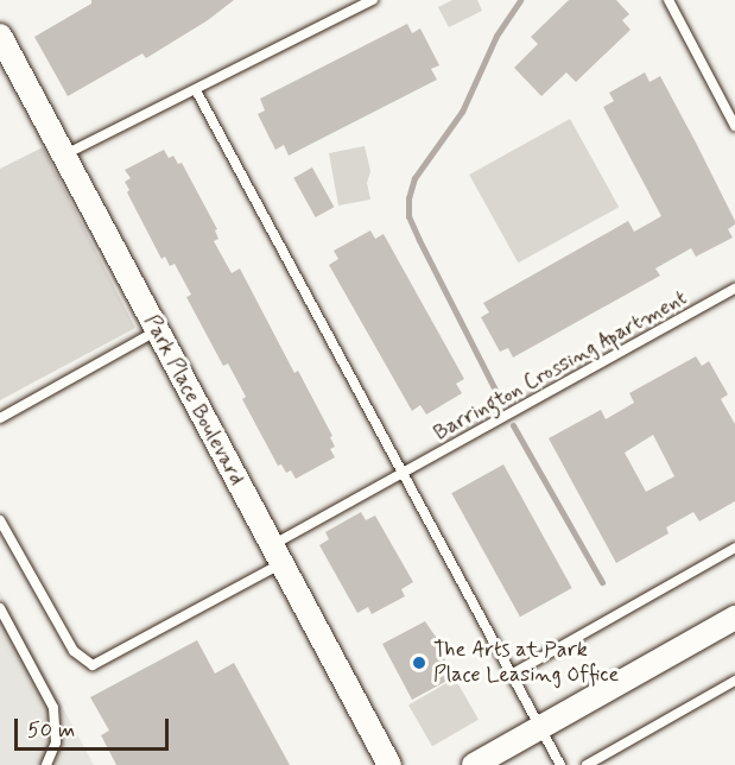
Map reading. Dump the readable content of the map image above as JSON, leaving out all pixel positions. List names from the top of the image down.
{
  "streets": {
    "street": ["Park Place Boulevard"],
    "lane": ["Barrington Crossing Apartment"]
  },
  "crossings": [
    ["Barrington Crossing Apartment", "Park Place Boulevard"]
  ],
  "places": ["The Arts at Park Place Leasing Office"],
  "scale_bar": "50 m"
}
